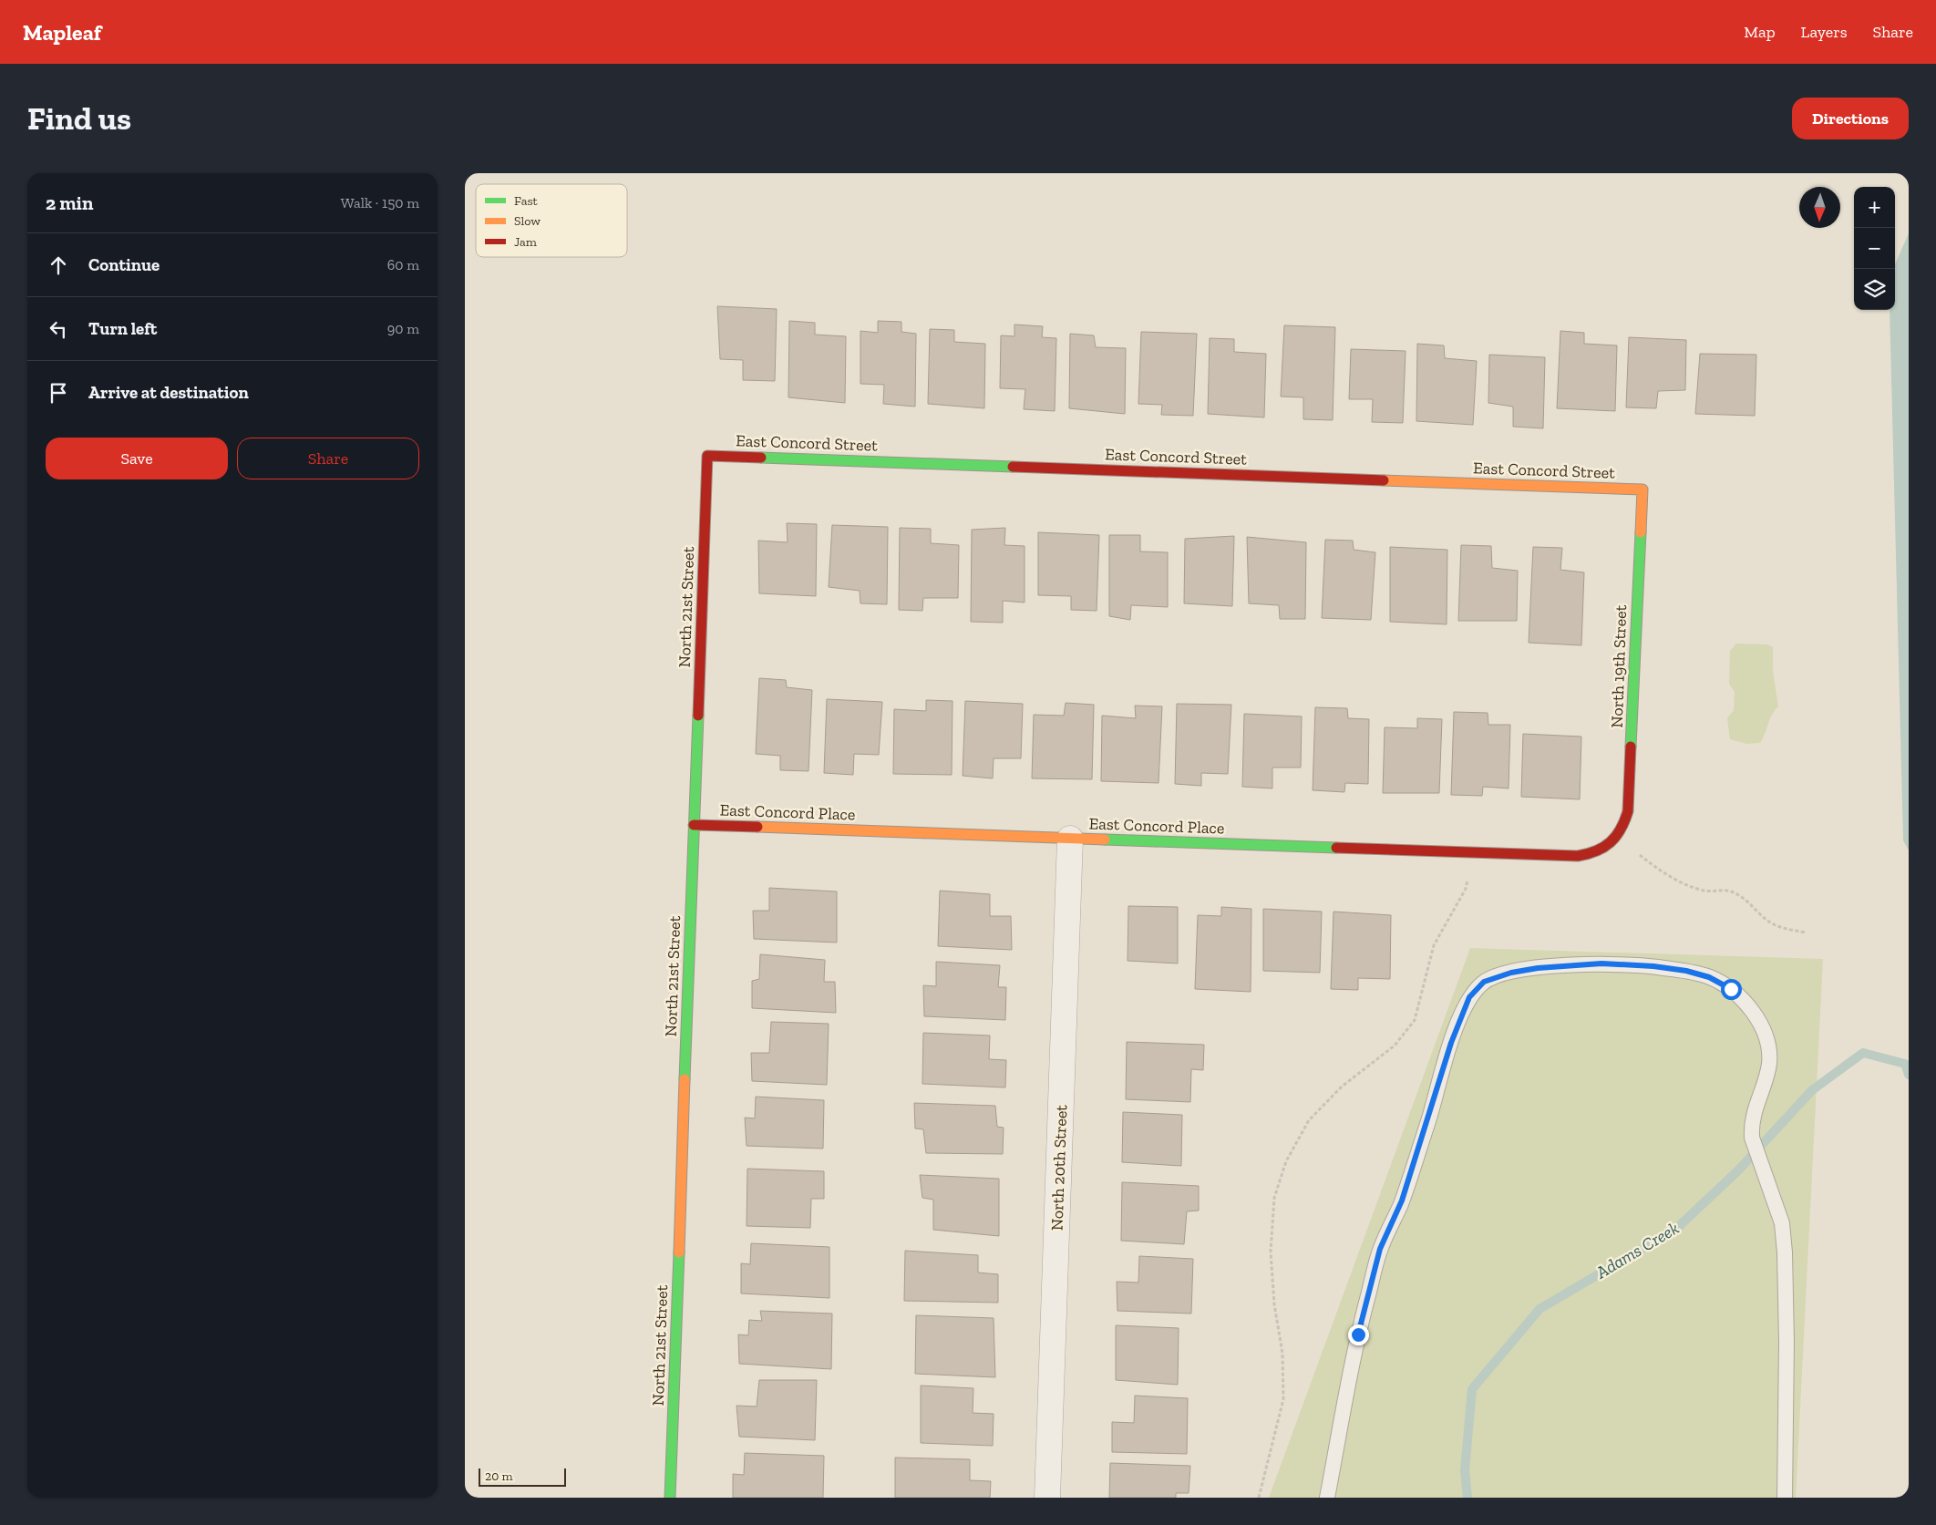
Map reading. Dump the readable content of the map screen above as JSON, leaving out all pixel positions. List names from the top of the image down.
{
  "streets": {
    "street": [
      "East Concord Street",
      "North 21st Street",
      "North 19th Street",
      "East Concord Place",
      "North 20th Street"
    ]
  },
  "crossings": [
    ["East Concord Street", "North 21st Street"],
    ["East Concord Street", "North 19th Street"],
    ["North 21st Street", "East Concord Place"],
    ["North 19th Street", "East Concord Place"],
    ["East Concord Place", "North 20th Street"]
  ],
  "water": ["Adams Creek"],
  "legend": ["Fast", "Slow", "Jam"],
  "scale_bar": "20 m",
  "north": "bottom",
  "page": {
    "header": "Mapleaf",
    "nav": ["Map", "Layers", "Share"],
    "buttons": [
      "Directions",
      ["Save", "Share"]
    ],
    "title": "Find us",
    "heading": ["2 min", "Walk · 150 m"],
    "map_buttons": ["+", "−"],
    "list": [
      ["Continue", "60 m"],
      ["Turn left", "90 m"],
      "Arrive at destination"
    ],
    "scale": "20 m"
  }
}
